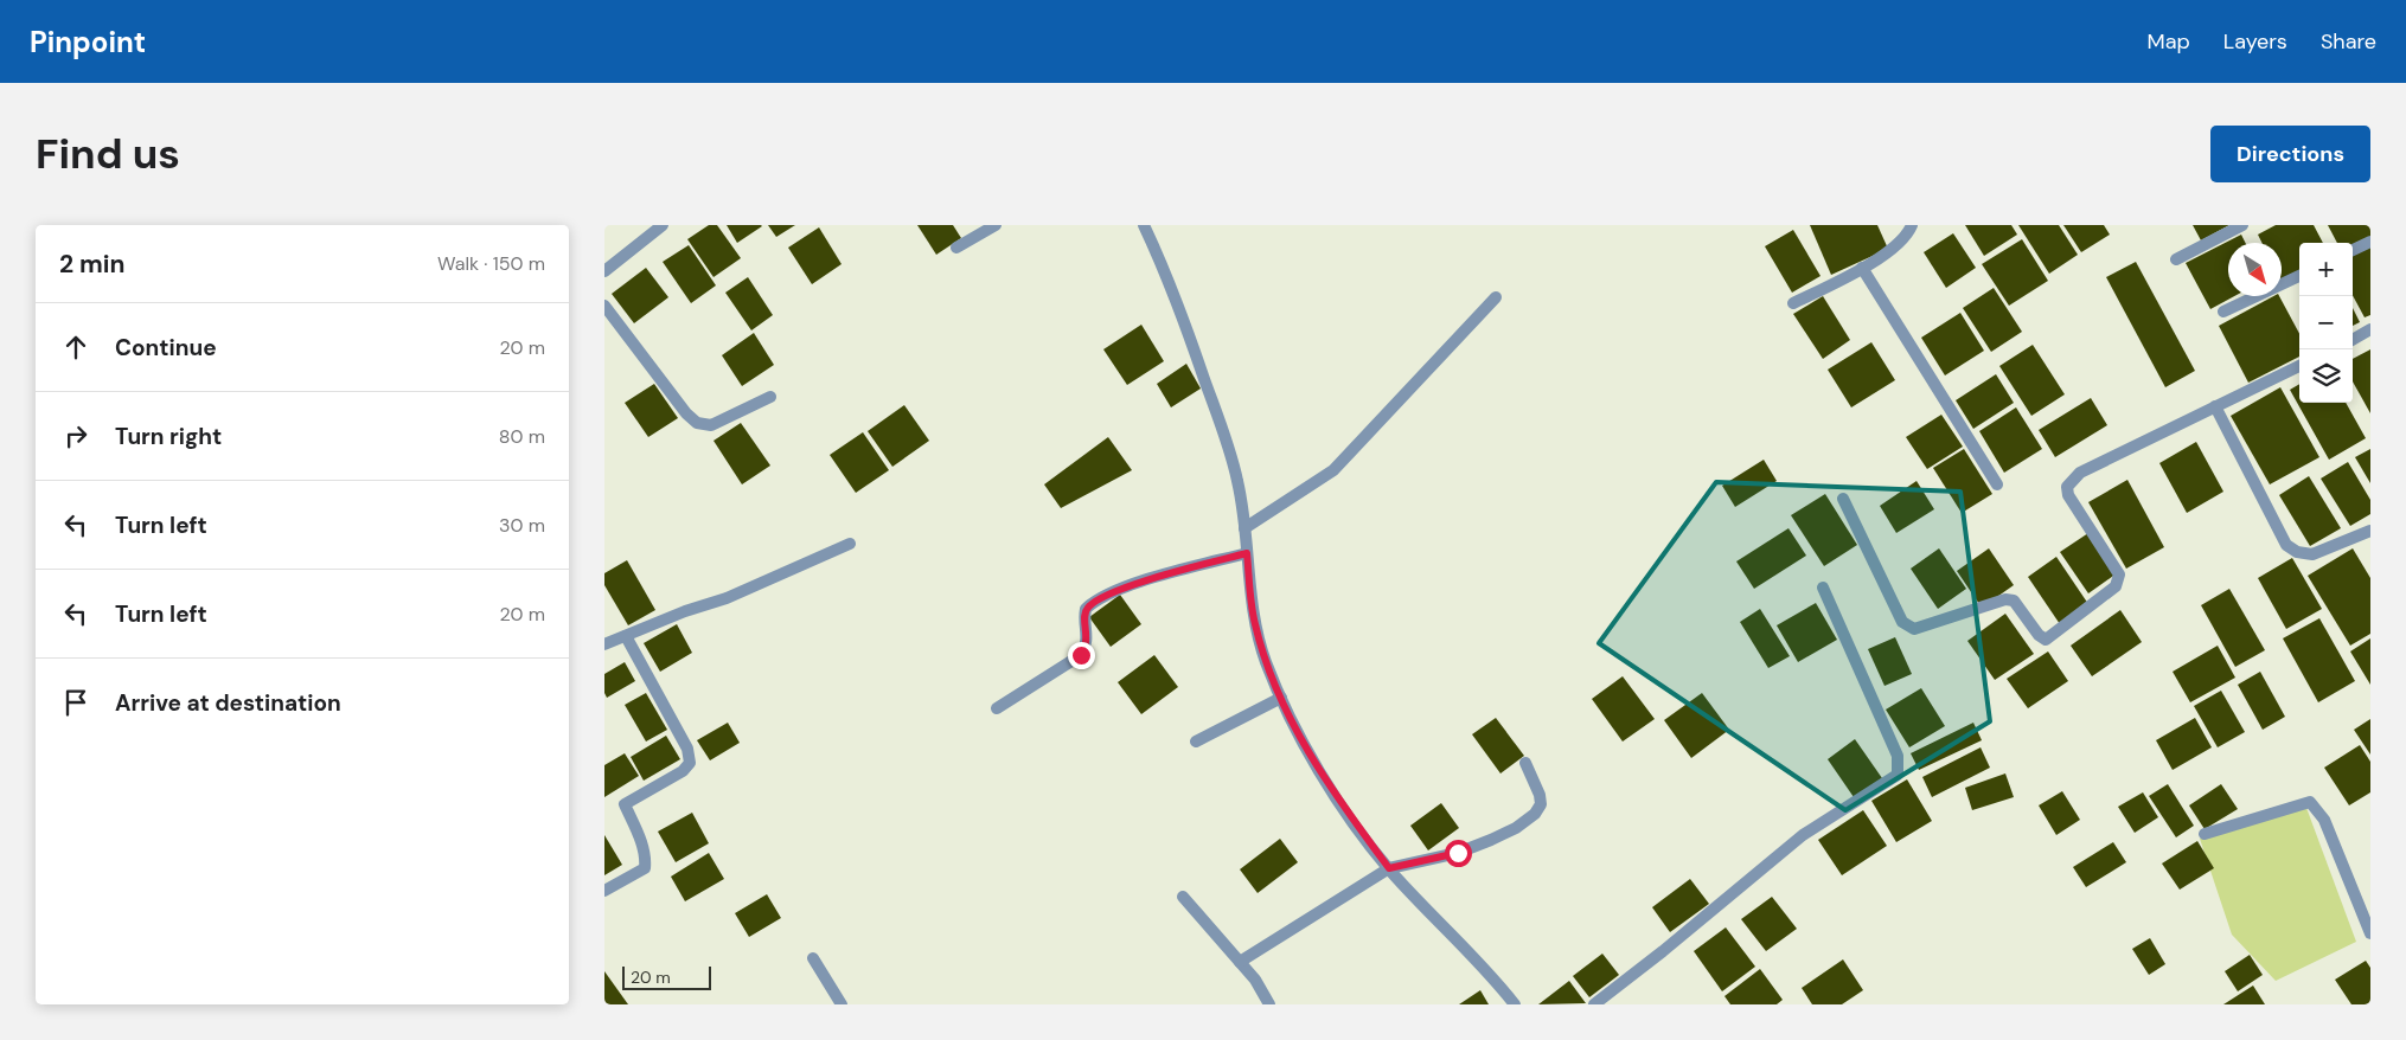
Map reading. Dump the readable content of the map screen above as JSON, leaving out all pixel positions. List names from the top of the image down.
{
  "scale_bar": "20 m",
  "north": "bottom right",
  "page": {
    "header": "Pinpoint",
    "nav": ["Map", "Layers", "Share"],
    "buttons": "Directions",
    "title": "Find us",
    "heading": ["2 min", "Walk · 150 m"],
    "map_buttons": ["+", "−"],
    "list": [
      ["Continue", "20 m"],
      ["Turn right", "80 m"],
      ["Turn left", "30 m"],
      ["Turn left", "20 m"],
      "Arrive at destination"
    ],
    "scale": "20 m"
  }
}
